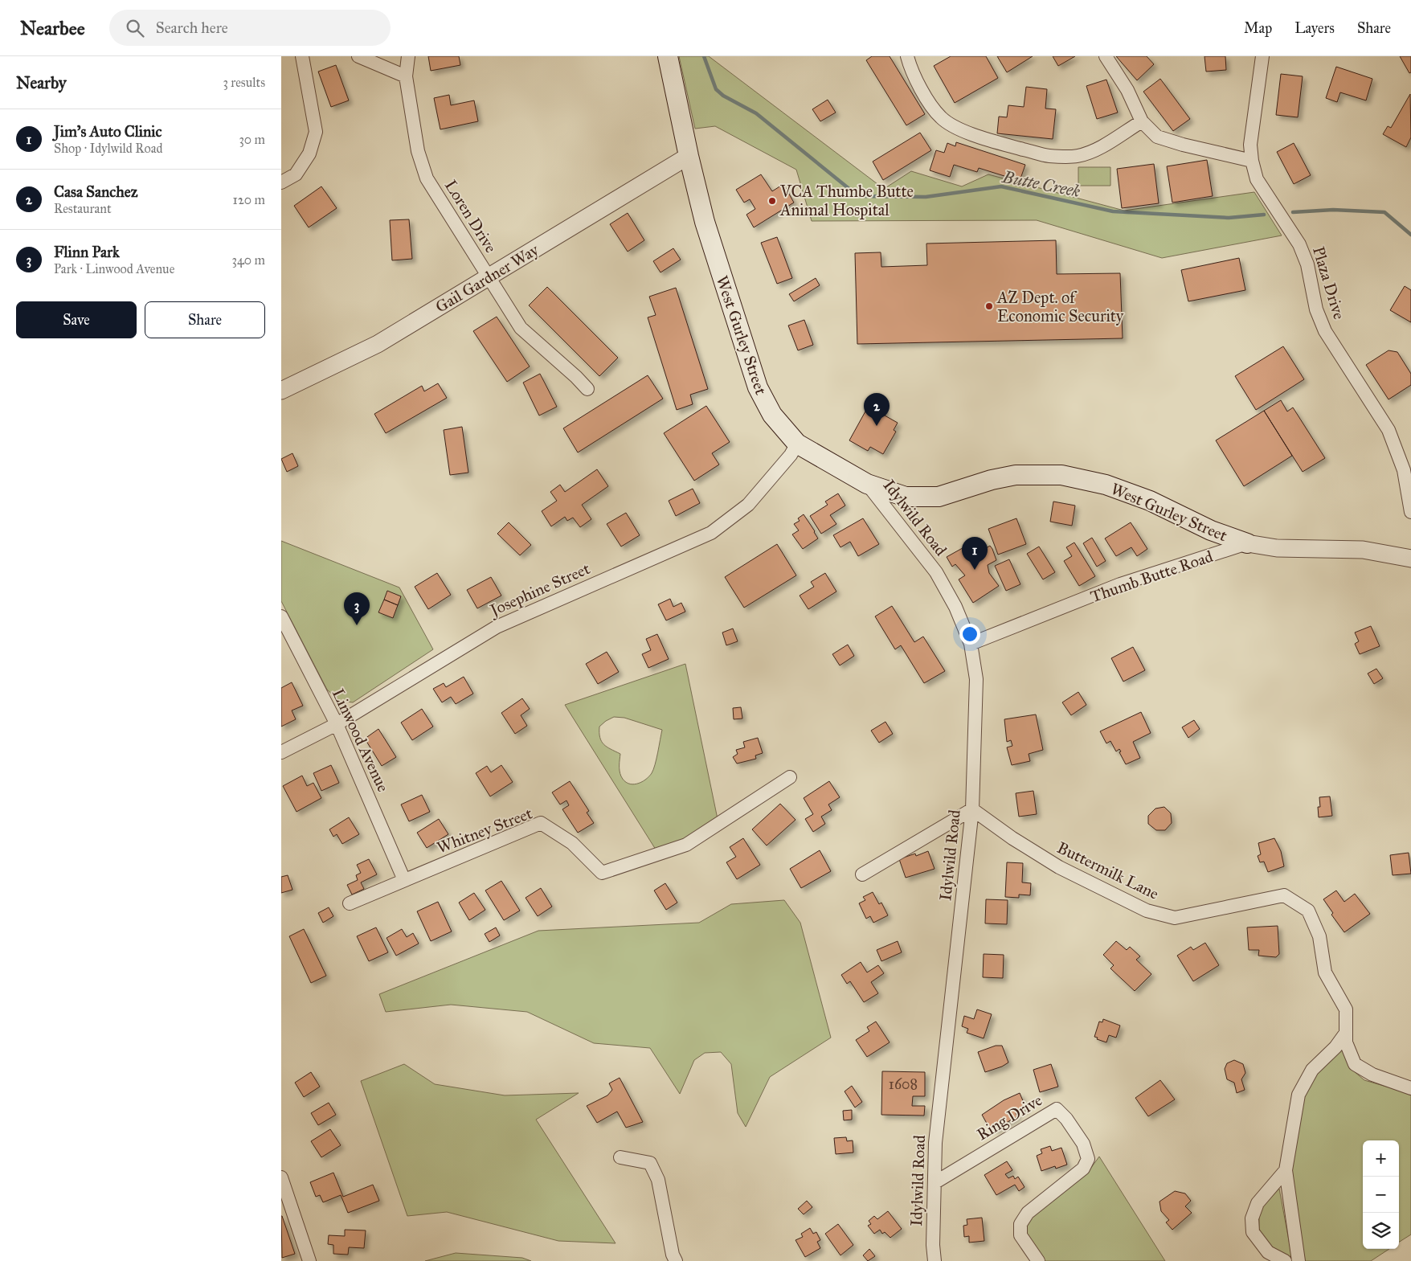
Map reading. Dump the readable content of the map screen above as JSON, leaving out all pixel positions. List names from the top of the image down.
{
  "streets": {
    "main road": ["West Gurley Street"],
    "street": [
      "Loren Drive",
      "Gail Gardner Way",
      "Plaza Drive",
      "Idylwild Road",
      "Thumb Butte Road",
      "Josephine Street",
      "Linwood Avenue",
      "Whitney Street",
      "Buttermilk Lane",
      "Ring Drive"
    ]
  },
  "crossings": [
    ["Loren Drive", "Gail Gardner Way"],
    ["Gail Gardner Way", "West Gurley Street"],
    ["West Gurley Street", "Idylwild Road"],
    ["West Gurley Street", "Thumb Butte Road"],
    ["West Gurley Street", "Josephine Street"],
    ["Idylwild Road", "Thumb Butte Road"],
    ["Idylwild Road", "Buttermilk Lane"],
    ["Idylwild Road", "Ring Drive"],
    ["Josephine Street", "Linwood Avenue"],
    ["Linwood Avenue", "Whitney Street"]
  ],
  "water": ["Butte Creek"],
  "places": ["VCA Thumbe Butte Animal Hospital", "AZ Dept. of Economic Security"],
  "house_numbers": ["1608"],
  "page": {
    "header": "Nearbee",
    "search": "Search here",
    "nav": ["Map", "Layers", "Share"],
    "heading": ["Nearby", "3 results"],
    "list": [
      {
        "mark": "1",
        "name": "Jim's Auto Clinic",
        "note": "Shop · Idylwild Road",
        "value": "30 m"
      },
      {
        "mark": "2",
        "name": "Casa Sanchez",
        "note": "Restaurant",
        "value": "120 m"
      },
      {
        "mark": "3",
        "name": "Flinn Park",
        "note": "Park · Linwood Avenue",
        "value": "340 m"
      }
    ],
    "buttons": ["Save", "Share"],
    "pins": ["2", "1", "3"],
    "map_buttons": ["+", "−"]
  }
}
